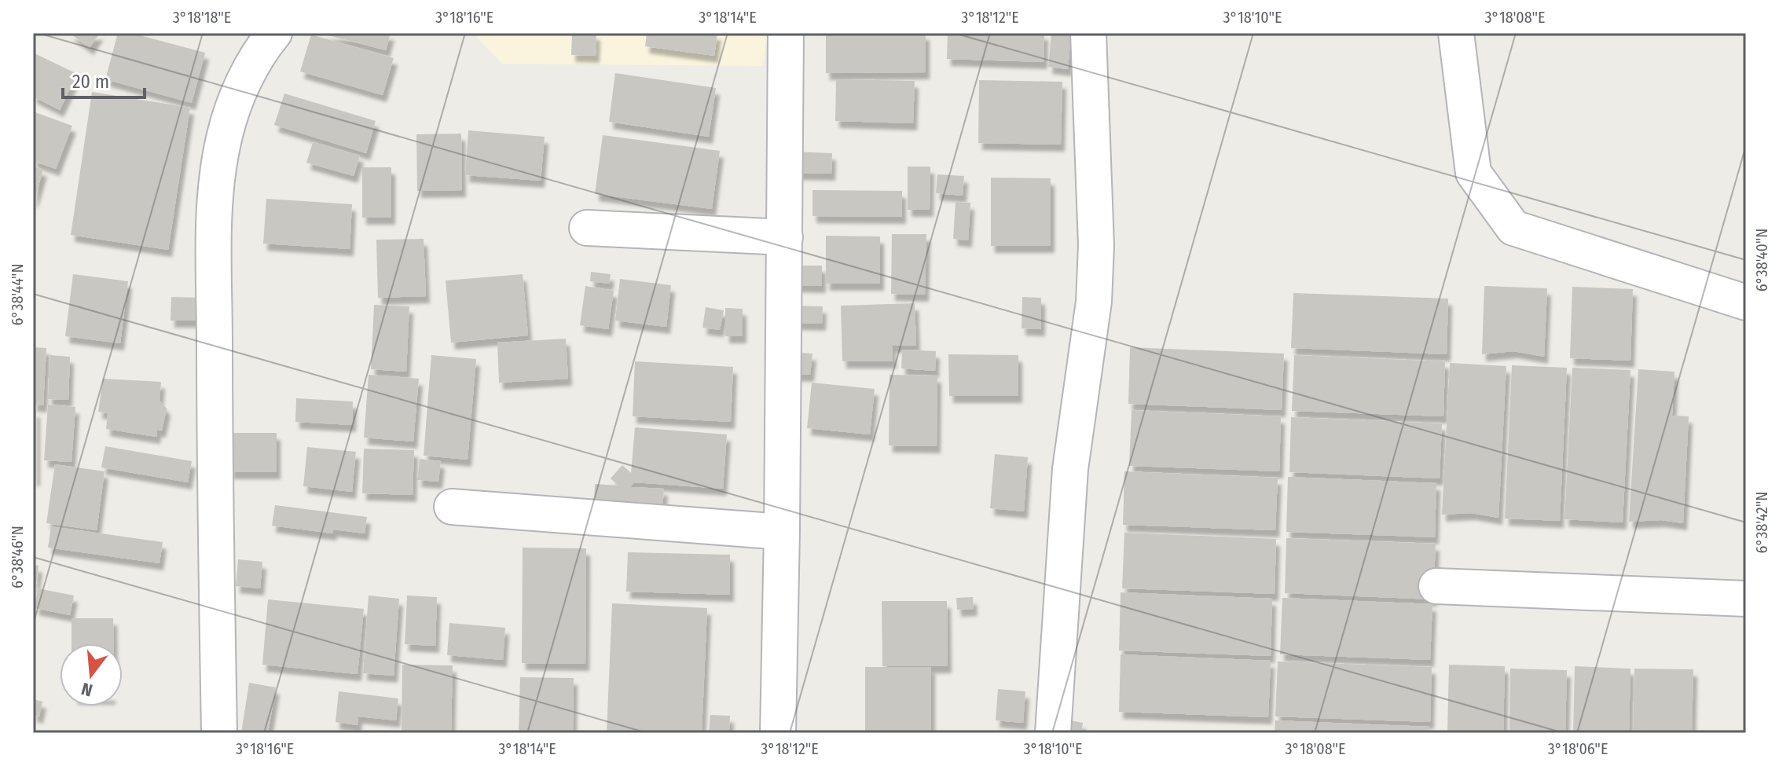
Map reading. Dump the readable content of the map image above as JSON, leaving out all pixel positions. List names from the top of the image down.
{
  "scale_bar": "20 m",
  "north": "bottom",
  "coordinates": [
    "3°18'18\"E",
    "3°18'16\"E",
    "3°18'14\"E",
    "3°18'12\"E",
    "3°18'10\"E",
    "3°18'08\"E",
    "6°38'40\"N",
    "6°38'44\"N",
    "6°38'42\"N",
    "6°38'46\"N",
    "3°18'06\"E"
  ]
}
